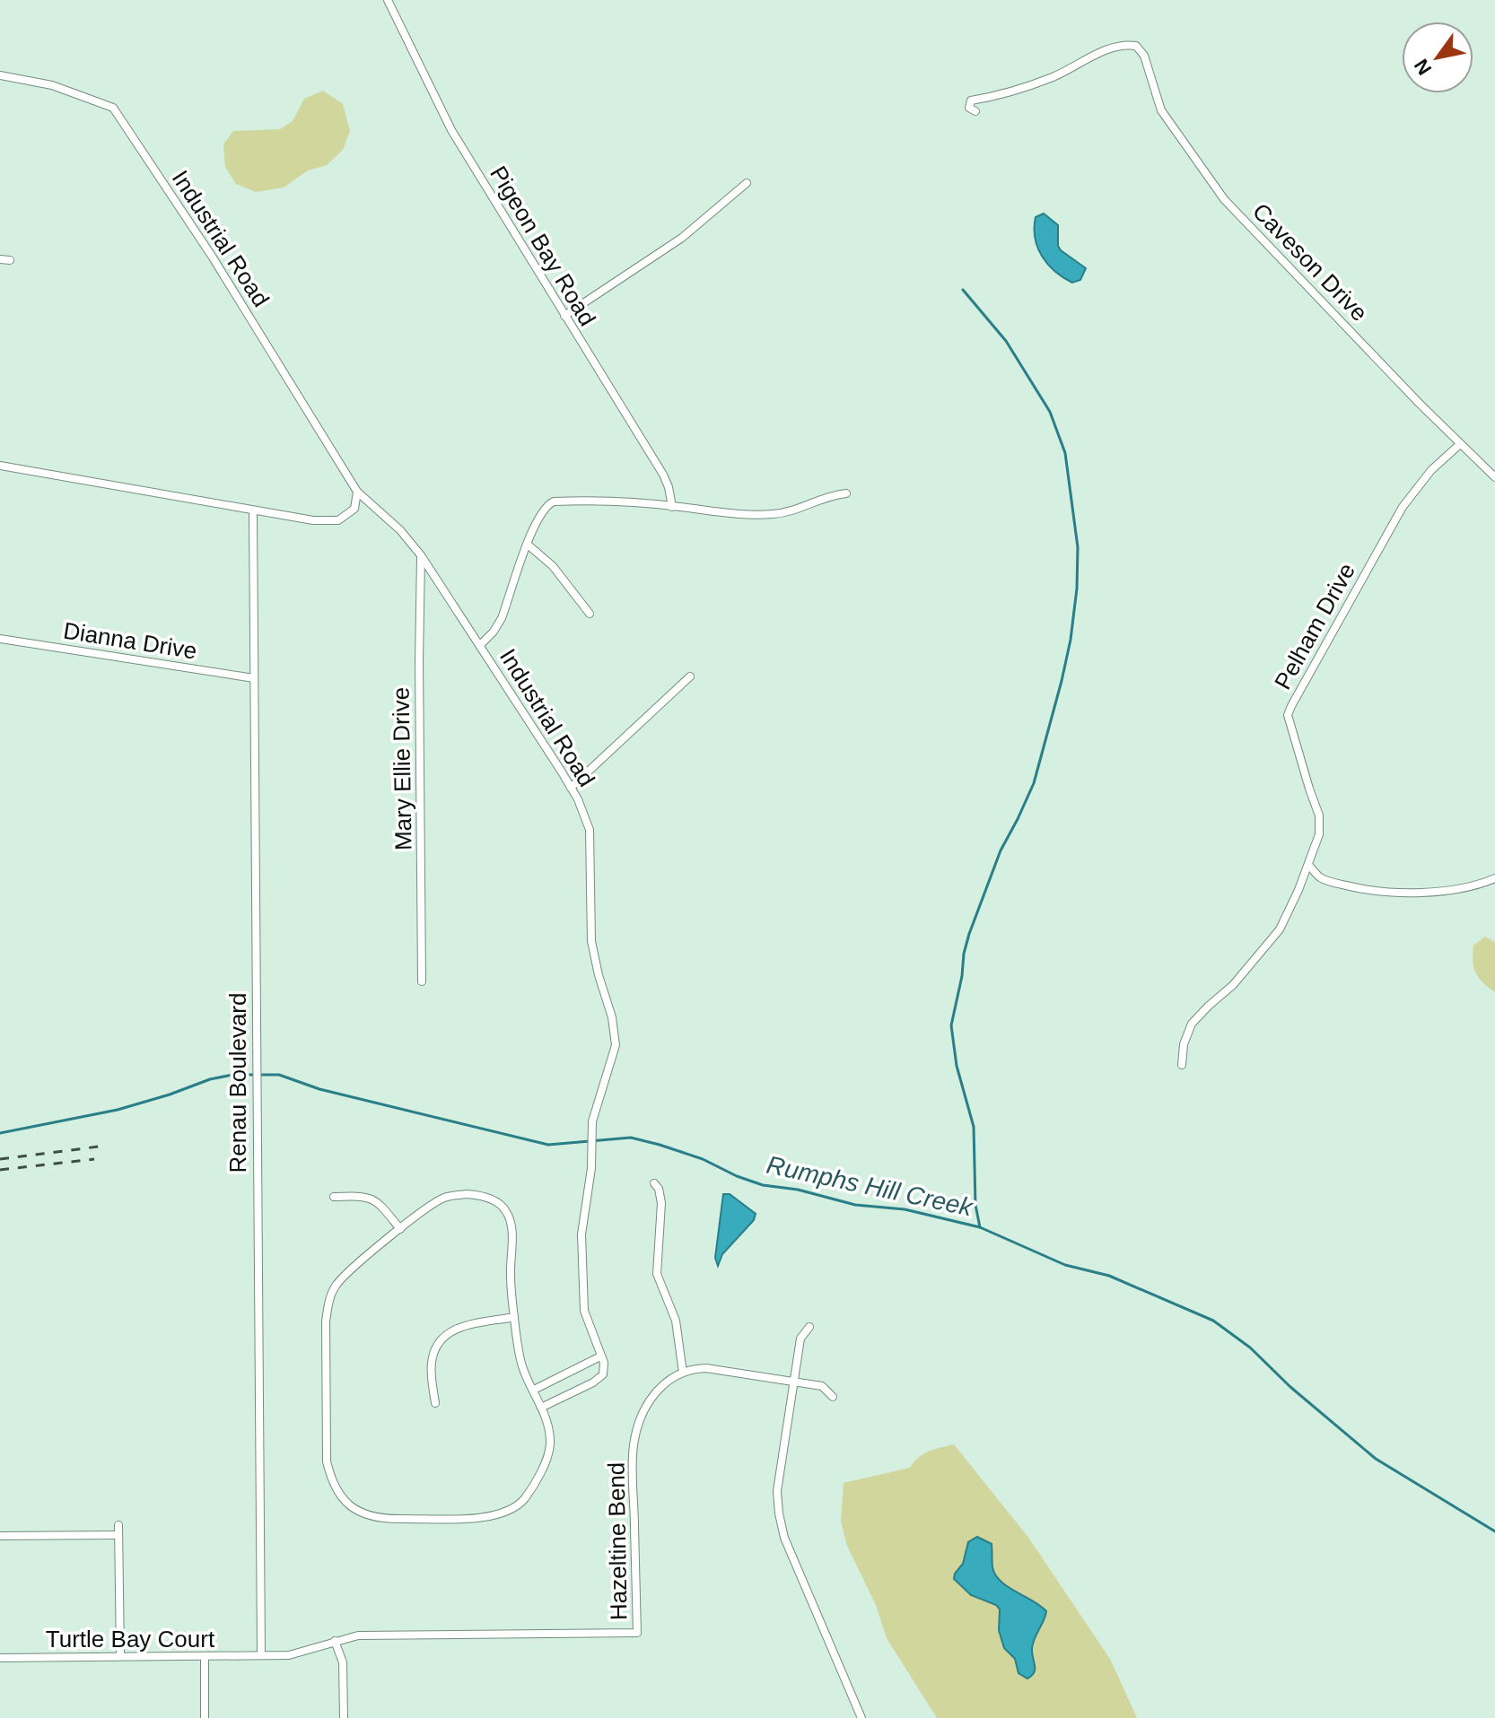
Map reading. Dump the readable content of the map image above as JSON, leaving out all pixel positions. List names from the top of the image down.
{
  "streets": {
    "street": [
      "Industrial Road",
      "Pigeon Bay Road",
      "Caveson Drive",
      "Pelham Drive",
      "Dianna Drive",
      "Mary Ellie Drive",
      "Renau Boulevard",
      "Hazeltine Bend",
      "Turtle Bay Court"
    ]
  },
  "crossings": [
    ["Industrial Road", "Mary Ellie Drive"],
    ["Caveson Drive", "Pelham Drive"],
    ["Dianna Drive", "Renau Boulevard"],
    ["Renau Boulevard", "Hazeltine Bend"],
    ["Renau Boulevard", "Turtle Bay Court"],
    ["Hazeltine Bend", "Turtle Bay Court"]
  ],
  "water": ["Rumphs Hill Creek"],
  "north": "bottom left"
}
